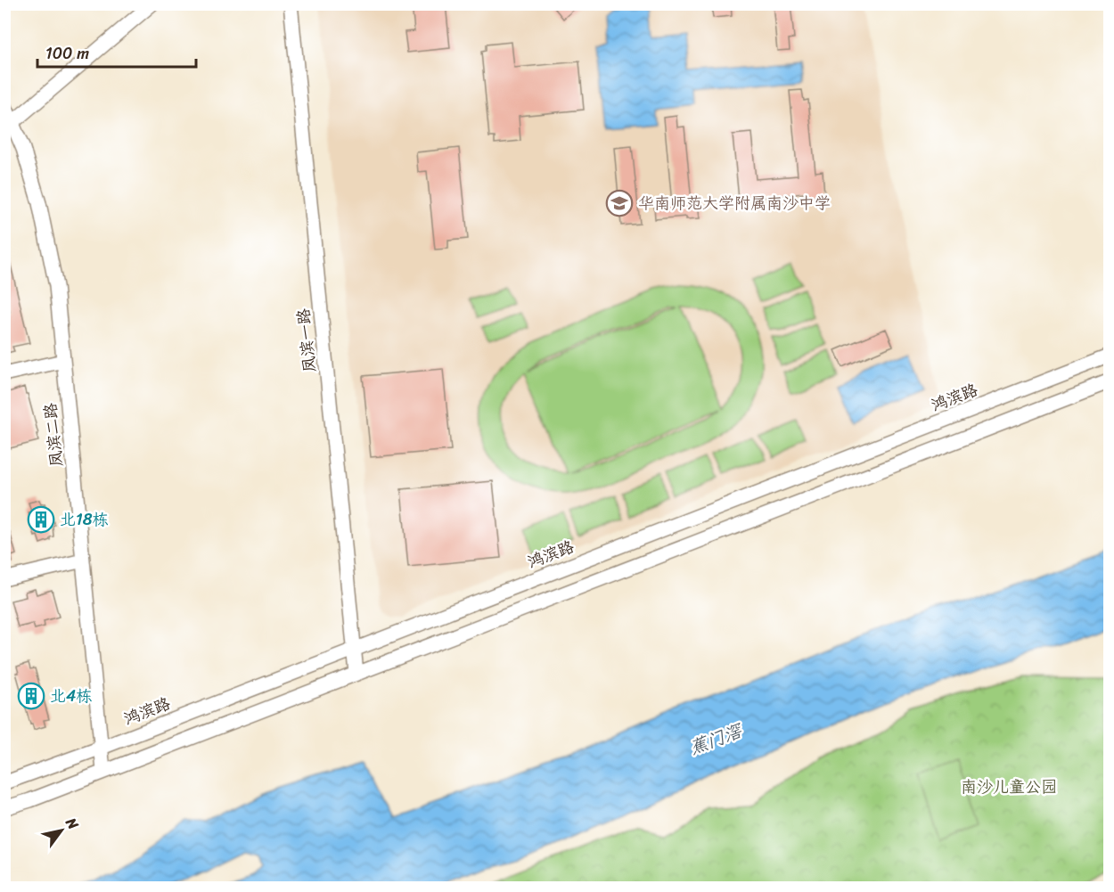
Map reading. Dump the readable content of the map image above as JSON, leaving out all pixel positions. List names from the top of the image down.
{
  "streets": {
    "street": ["凤滨一路", "鸿滨路", "凤滨二路"]
  },
  "crossings": [
    ["凤滨一路", "鸿滨路"],
    ["鸿滨路", "凤滨二路"]
  ],
  "water": ["蕉门滘"],
  "parks": ["南沙儿童公园"],
  "places": {
    "school or university": ["华南师范大学附属南沙中学"],
    "building": ["北18栋", "北4栋"]
  },
  "scale_bar": "100 m",
  "north": "top right"
}
